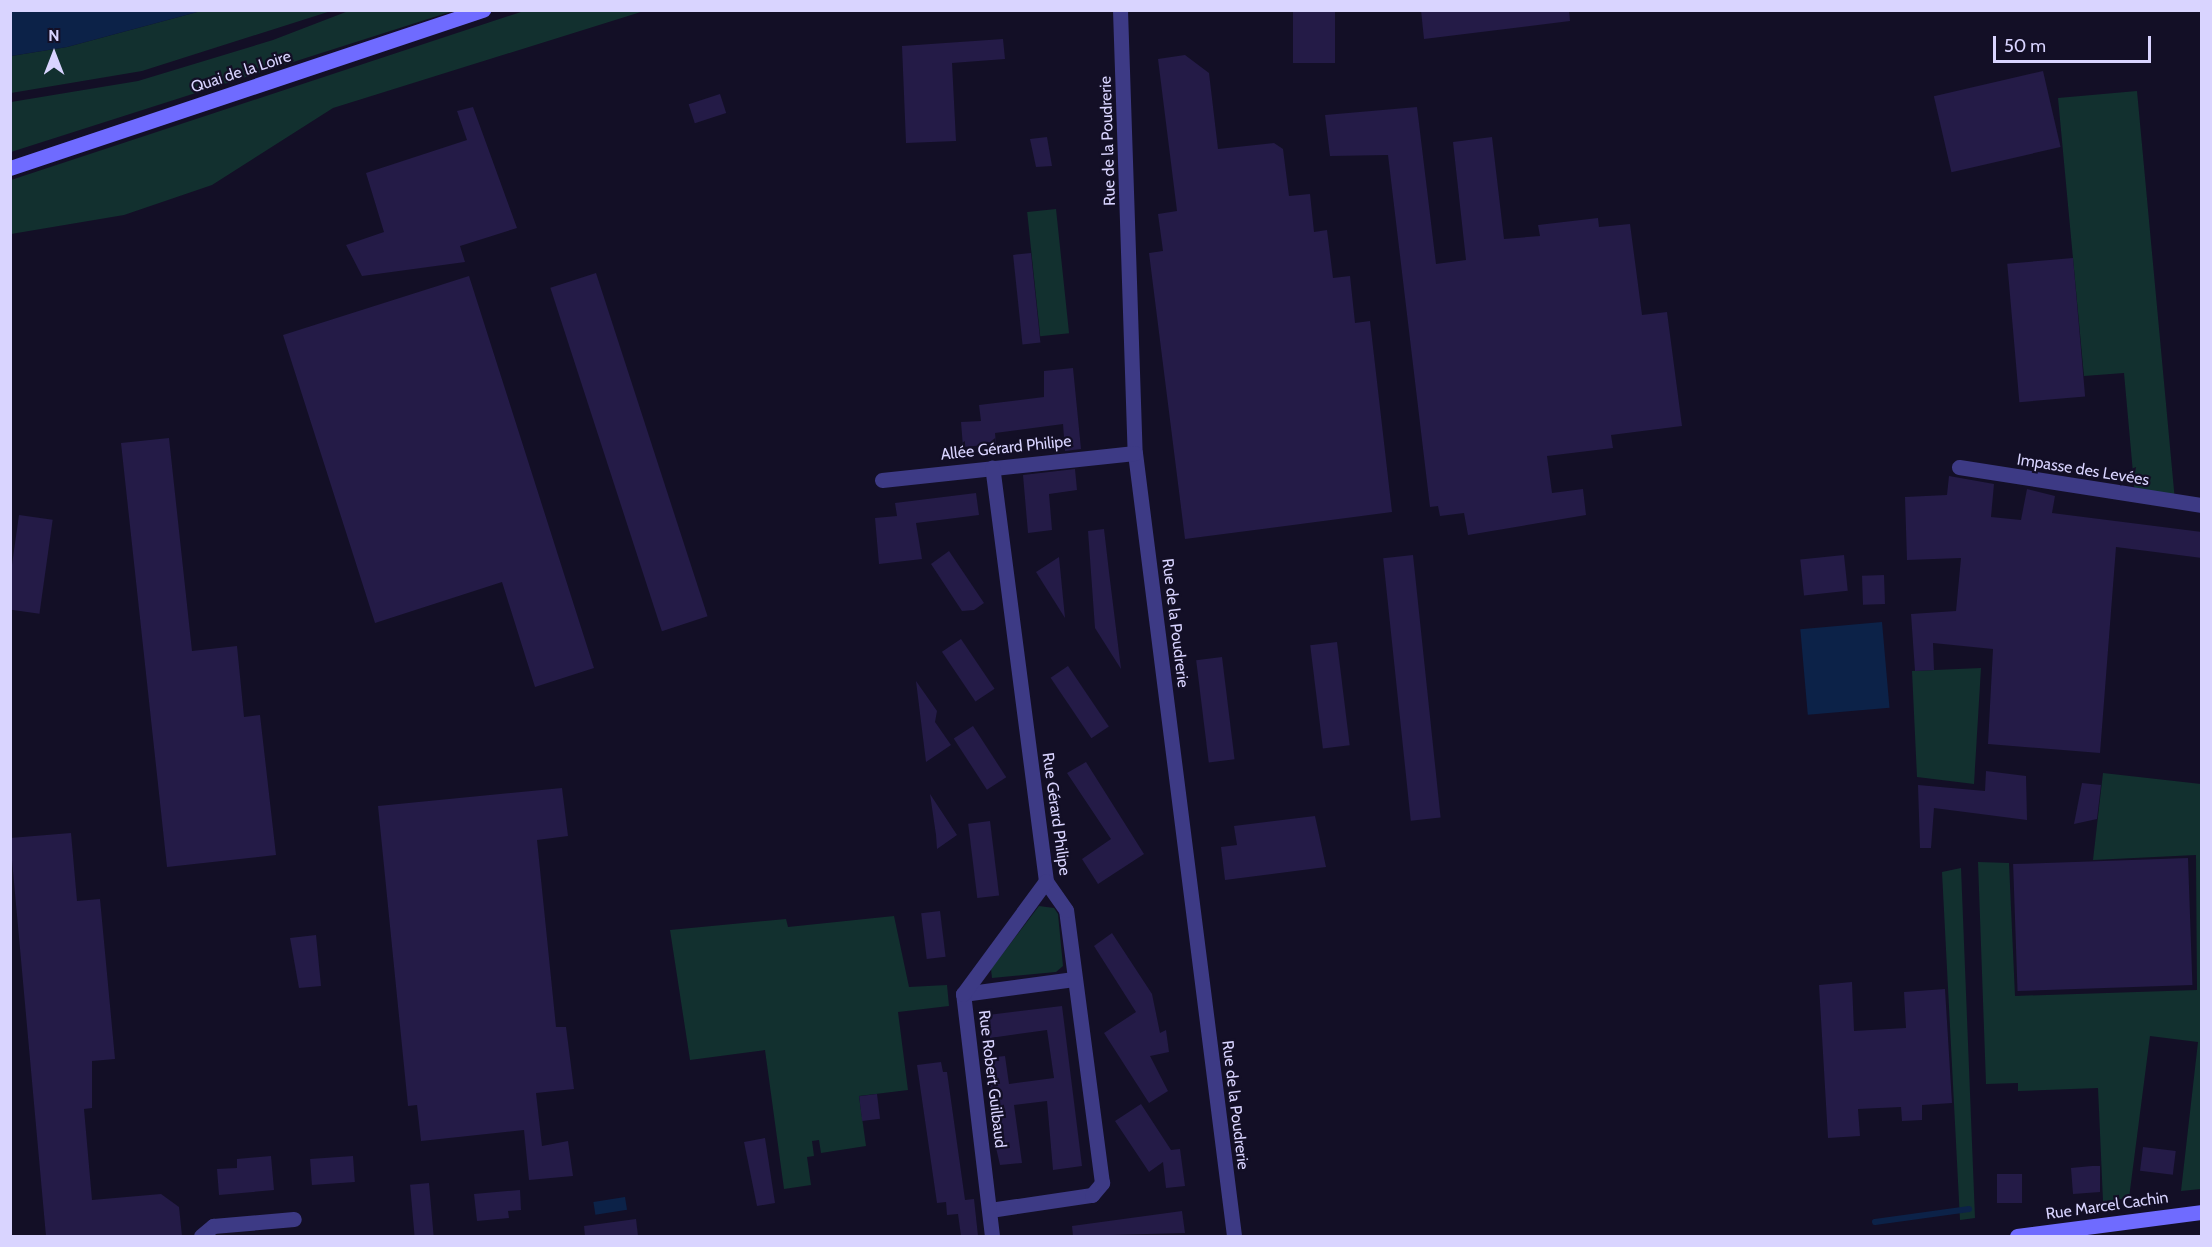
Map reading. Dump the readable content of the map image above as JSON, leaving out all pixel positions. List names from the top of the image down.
{
  "streets": {
    "main road": ["Quai de la Loire", "Rue Marcel Cachin"],
    "street": [
      "Rue de la Poudrerie",
      "Allée Gérard Philipe",
      "Impasse des Levées",
      "Rue Gérard Philipe",
      "Rue Robert Guilbaud"
    ]
  },
  "crossings": [
    ["Rue de la Poudrerie", "Allée Gérard Philipe"],
    ["Allée Gérard Philipe", "Rue Gérard Philipe"],
    ["Rue Gérard Philipe", "Rue Robert Guilbaud"]
  ],
  "scale_bar": "50 m",
  "north": "top"
}
